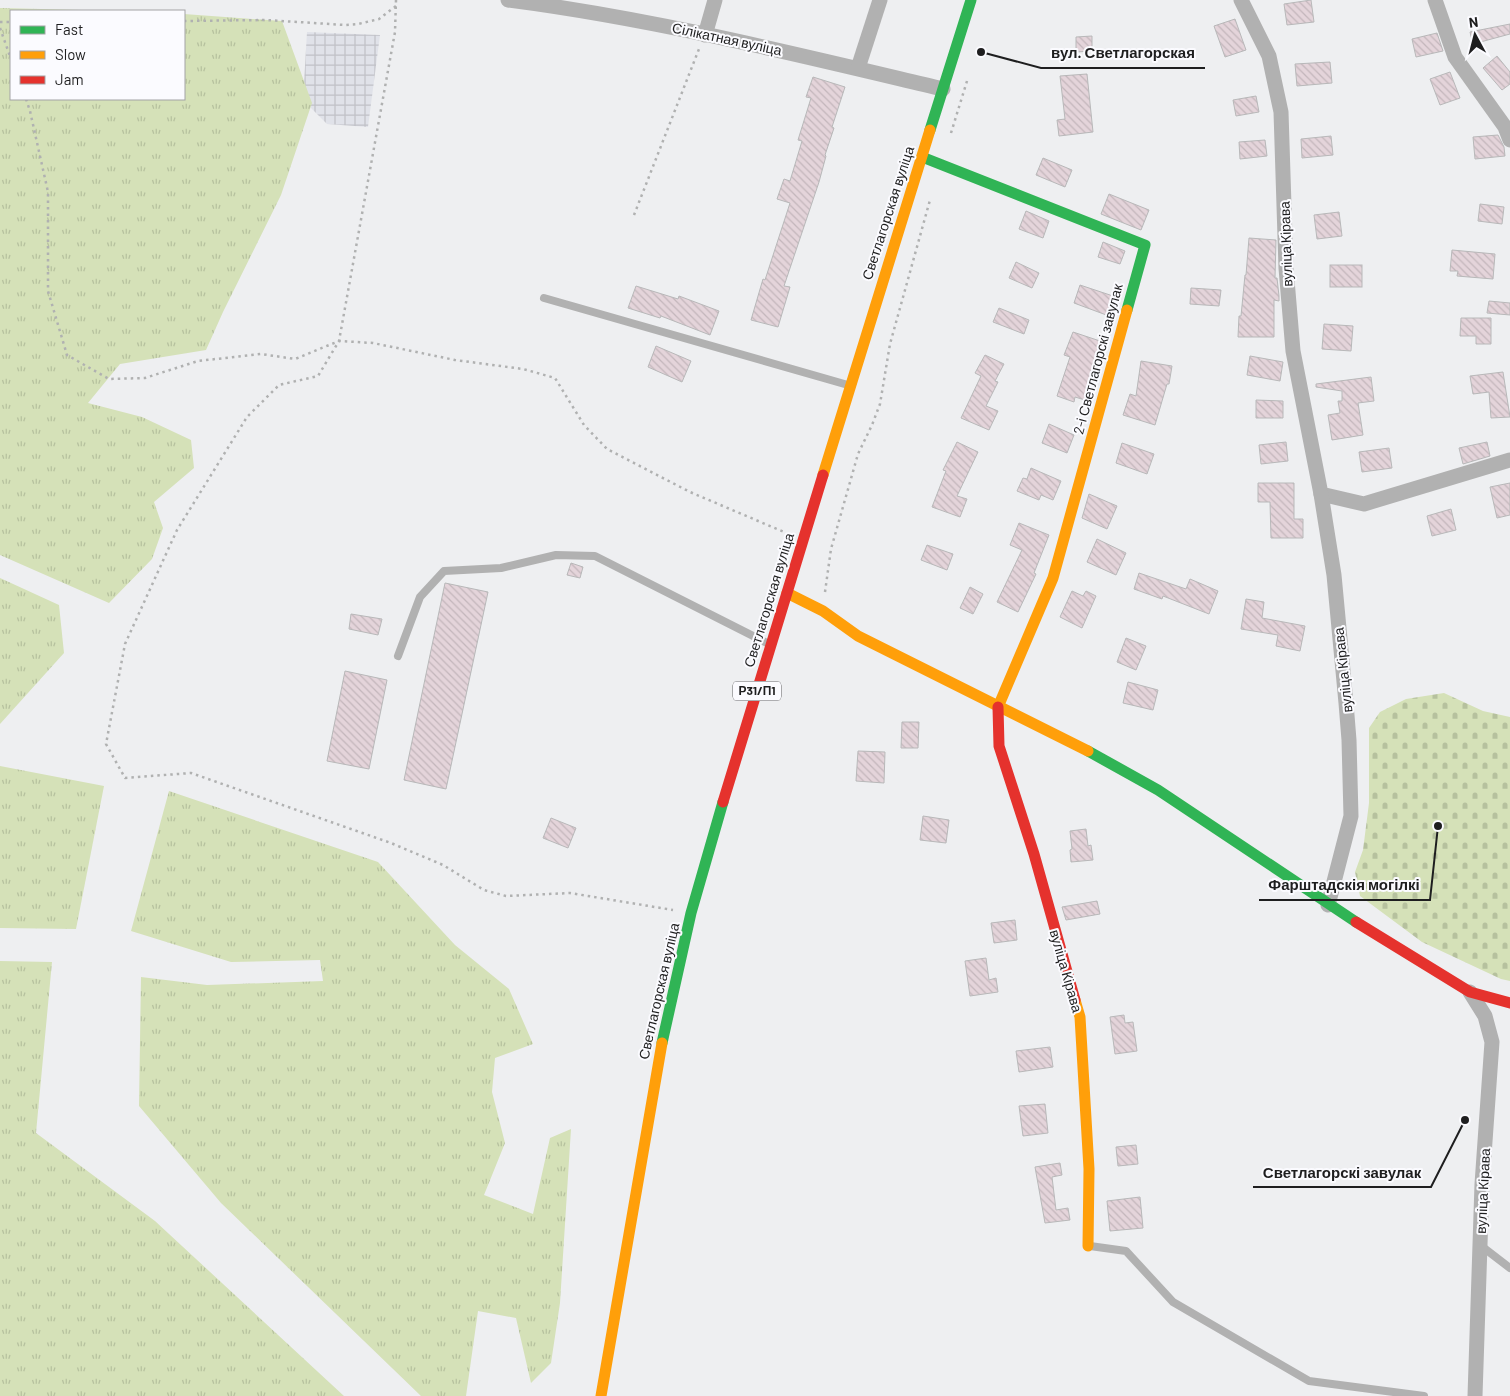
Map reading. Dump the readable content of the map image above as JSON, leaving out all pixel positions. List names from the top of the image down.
{
  "streets": {
    "street": [
      "Сілікатная вуліца",
      "Светлагорская вуліца",
      "вуліца Кірава",
      "2-і Светлагорскі завулак",
      "Р31/П1"
    ]
  },
  "crossings": [
    ["Сілікатная вуліца", "Светлагорская вуліца"],
    ["Светлагорская вуліца", "2-і Светлагорскі завулак"],
    ["вуліца Кірава", "2-і Светлагорскі завулак"]
  ],
  "places": ["вул. Светлагорская", "Фарштадскія могілкі", "Светлагорскі завулак"],
  "legend": ["Fast", "Slow", "Jam"],
  "north": "top"
}
